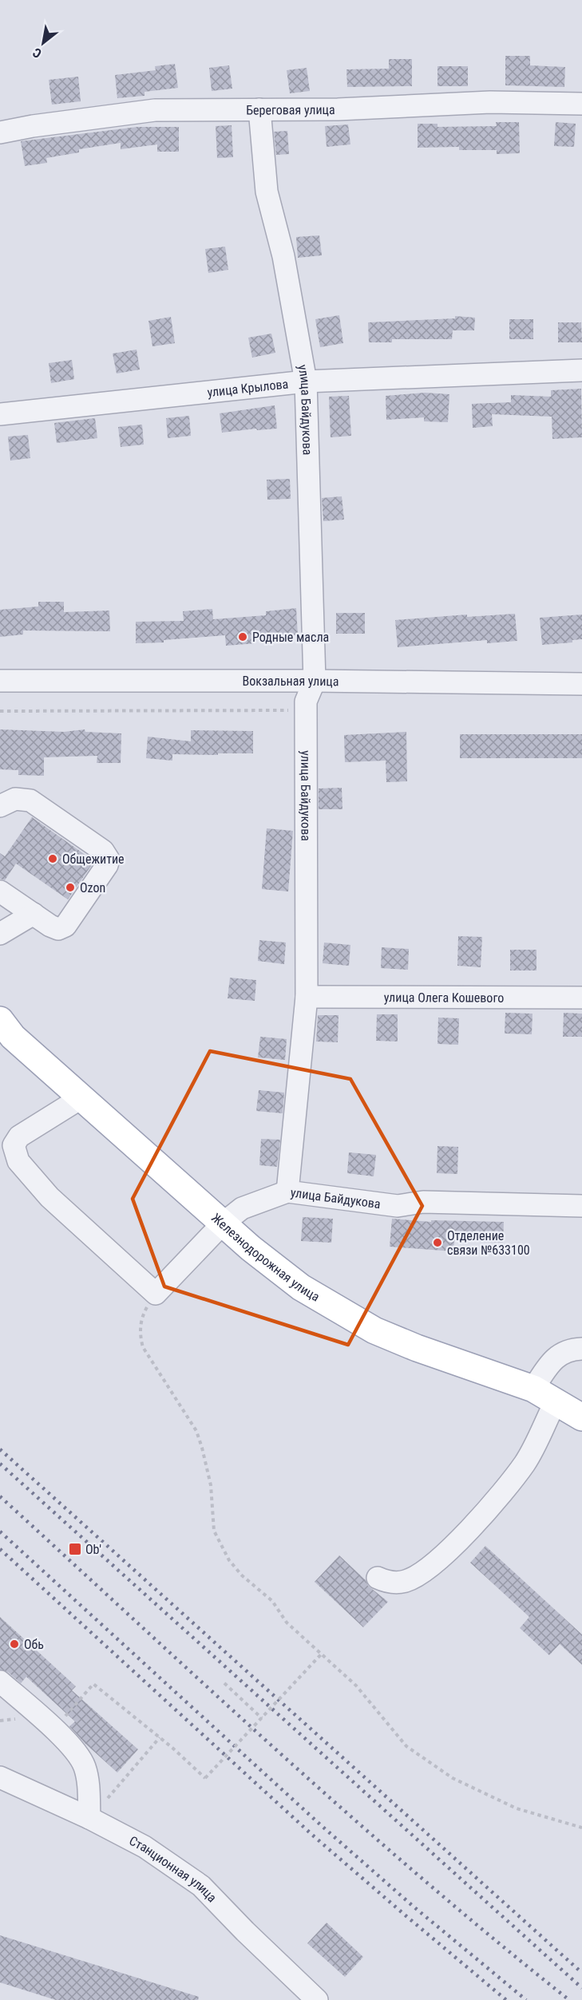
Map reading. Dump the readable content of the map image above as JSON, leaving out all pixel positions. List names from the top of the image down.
{
  "streets": {
    "main road": ["Железнодорожная улица"],
    "street": [
      "Береговая улица",
      "улица Крылова",
      "улица Байдукова",
      "Вокзальная улица",
      "улица Олега Кошевого",
      "Станционная улица"
    ]
  },
  "crossings": [
    ["Береговая улица", "улица Байдукова"],
    ["улица Крылова", "улица Байдукова"],
    ["улица Байдукова", "Вокзальная улица"],
    ["улица Байдукова", "улица Олега Кошевого"]
  ],
  "places": {
    "other": [
      "Родные масла",
      "Общежитие",
      "Ozon",
      "Отделение связи №633100",
      "Обь"
    ],
    "transit": ["Ob'"]
  },
  "north": "bottom left"
}
